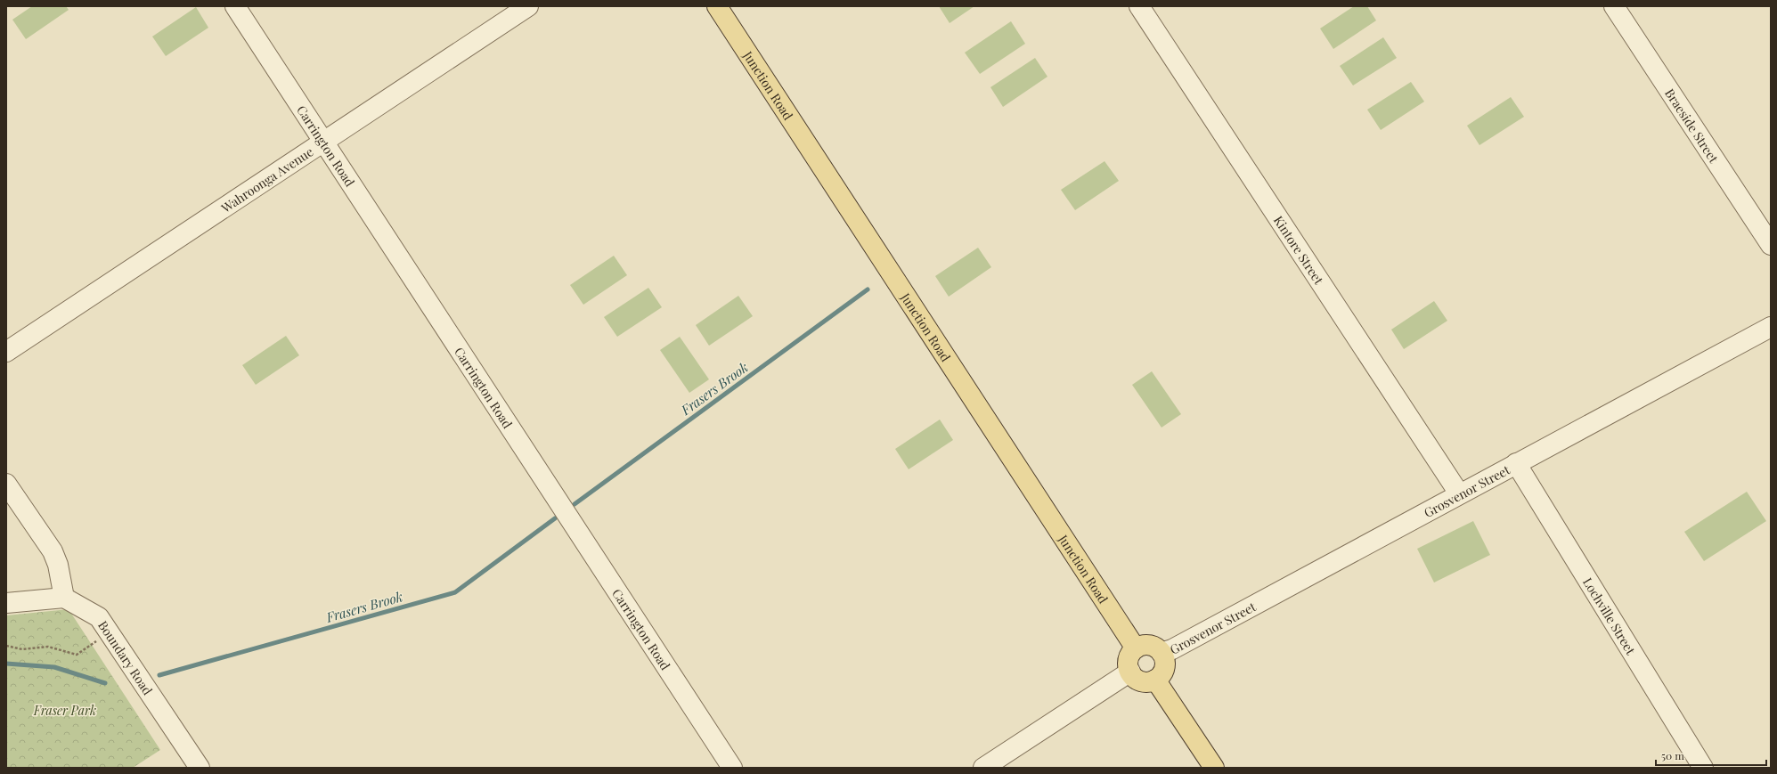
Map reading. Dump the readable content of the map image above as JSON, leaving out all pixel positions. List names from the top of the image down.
{
  "streets": {
    "main road": ["Junction Road"],
    "street": [
      "Braeside Street",
      "Carrington Road",
      "Wahroonga Avenue",
      "Kintore Street",
      "Grosvenor Street",
      "Lochville Street",
      "Boundary Road"
    ]
  },
  "crossings": [
    ["Junction Road", "Grosvenor Street"],
    ["Carrington Road", "Wahroonga Avenue"],
    ["Kintore Street", "Grosvenor Street"],
    ["Grosvenor Street", "Lochville Street"]
  ],
  "water": ["Frasers Brook"],
  "parks": ["Fraser Park"],
  "scale_bar": "50 m"
}
